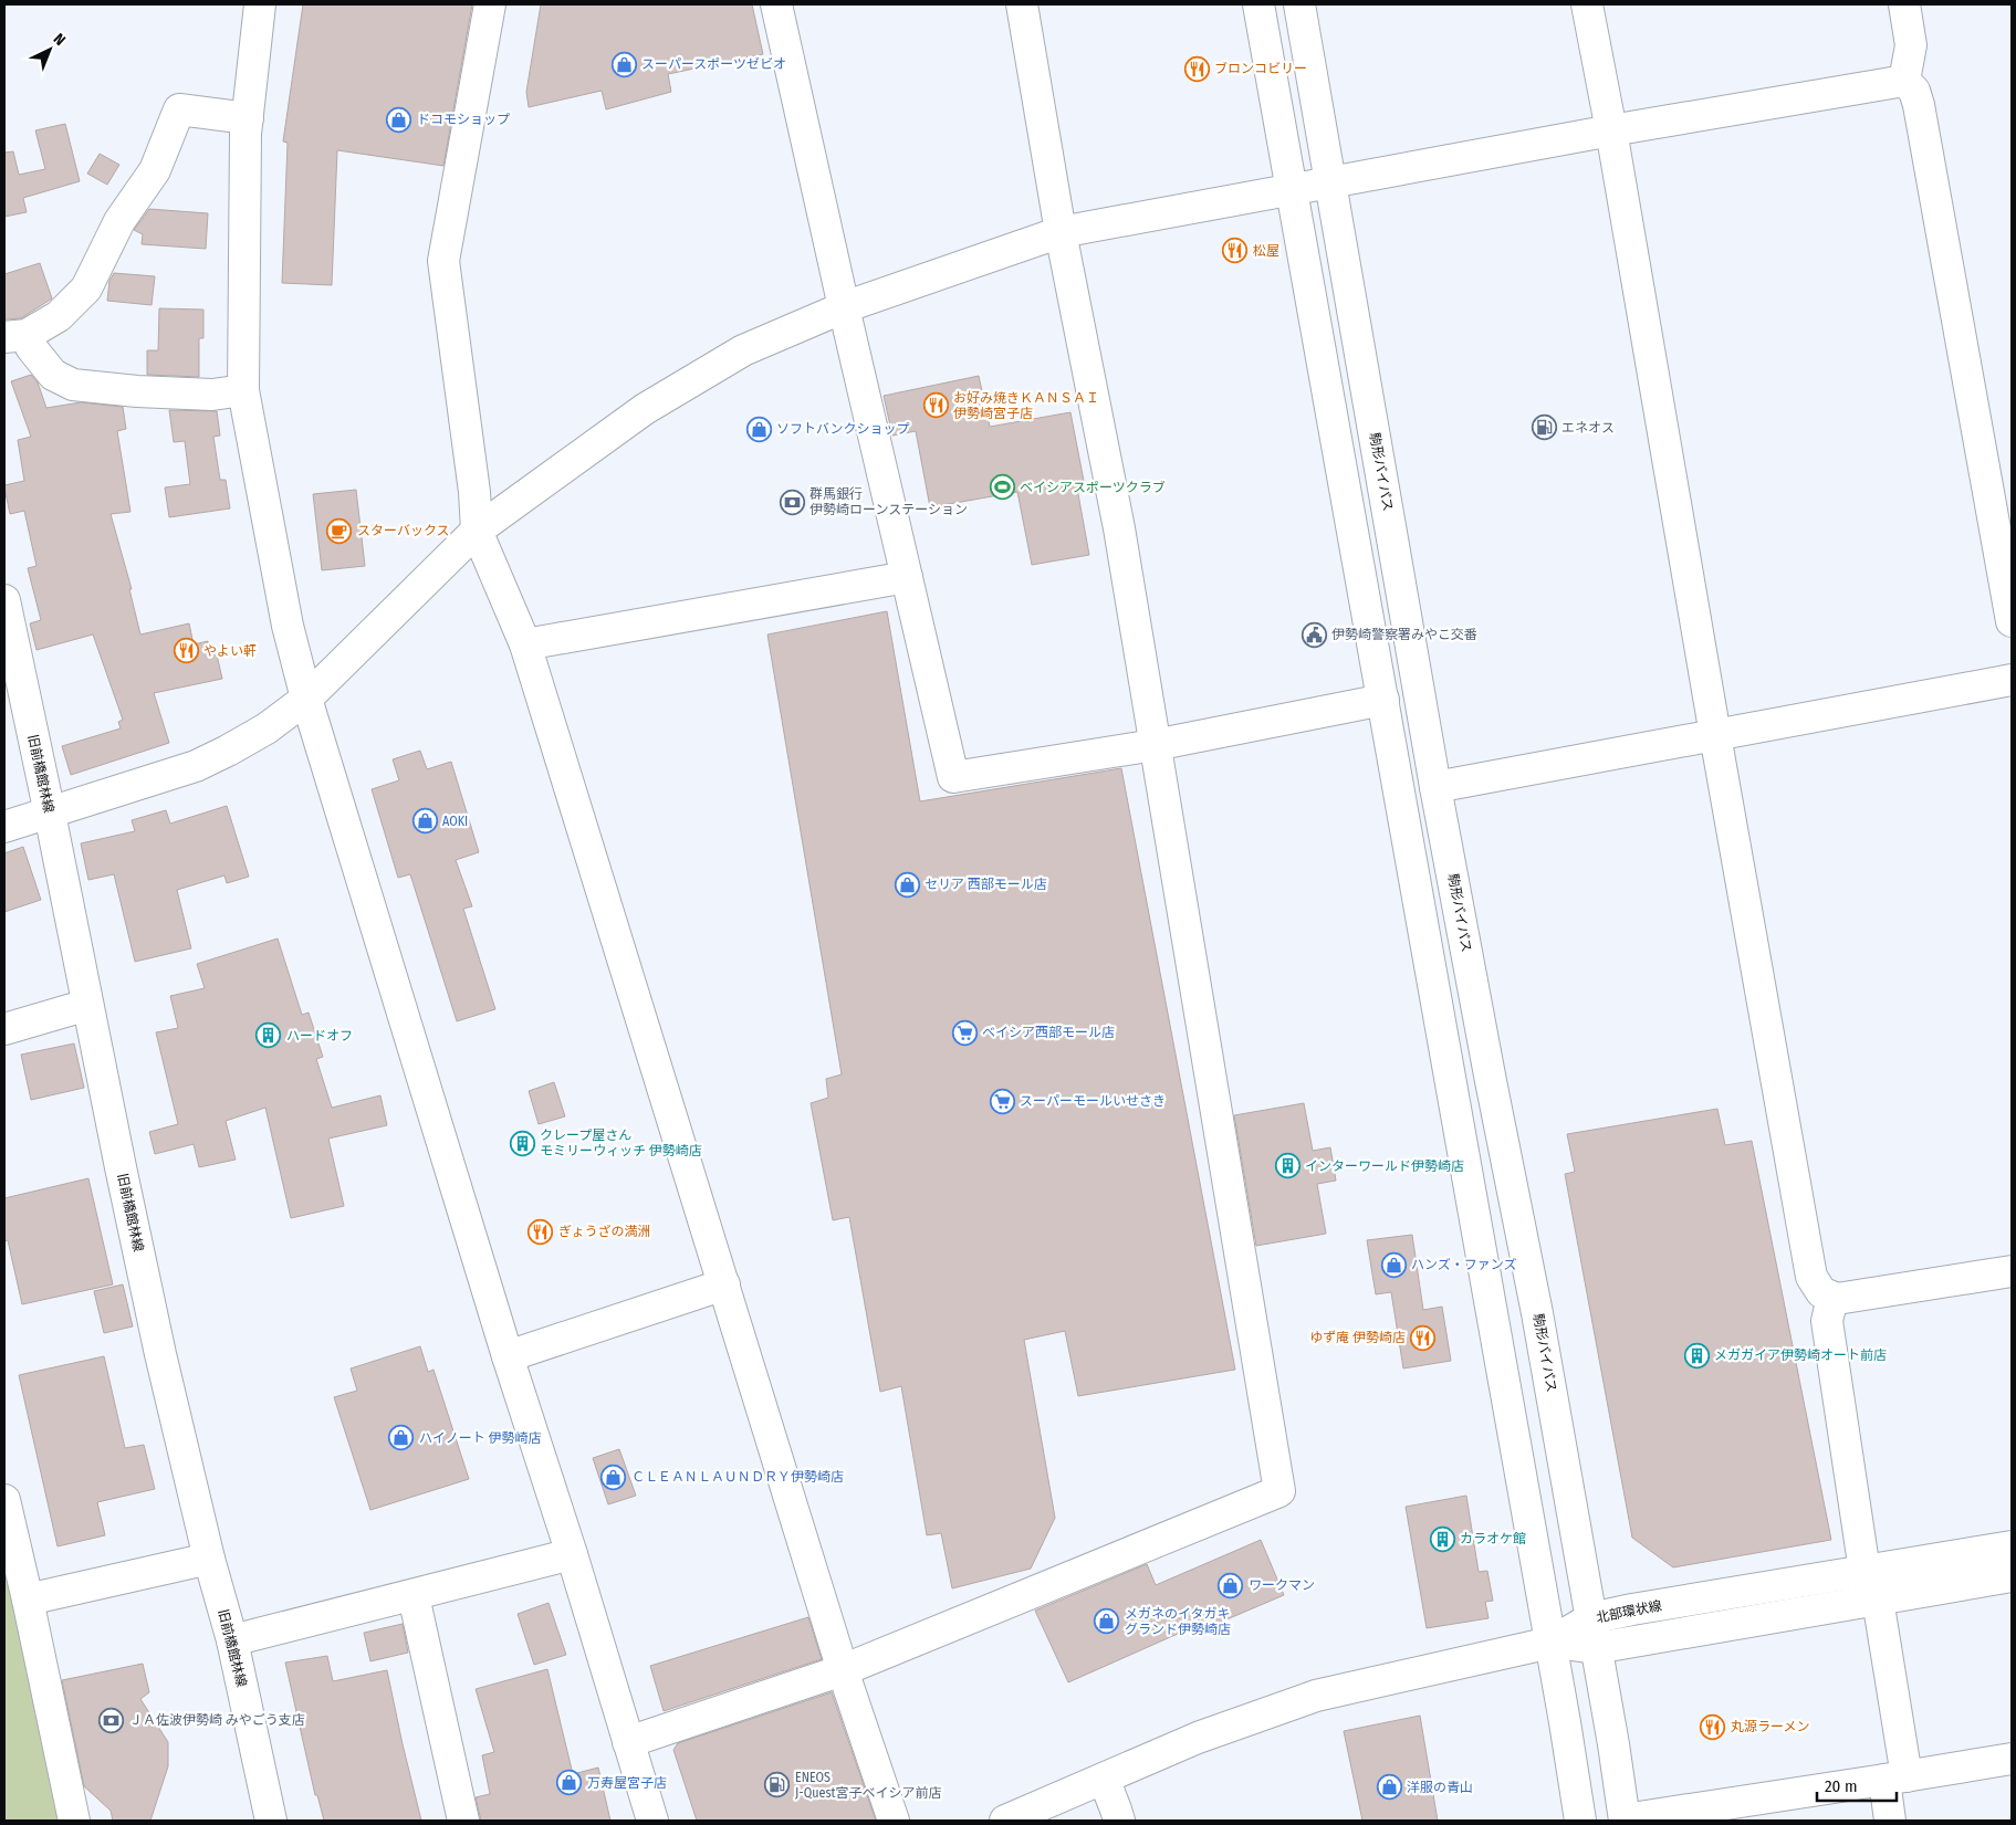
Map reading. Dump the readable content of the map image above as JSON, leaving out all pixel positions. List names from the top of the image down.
{
  "streets": {
    "street": ["駒形バイパス", "旧前橋館林線", "北部環状線"]
  },
  "crossings": [
    ["駒形バイパス", "北部環状線"]
  ],
  "places": {
    "shop": [
      "スーパースポーツゼビオ",
      "ドコモショップ",
      "ソフトバンクショップ",
      "AOKI",
      "セリア 西部モール店",
      "ハンズ・ファンズ",
      "ハイノート 伊勢崎店",
      "ＣＬＥＡＮＬＡＵＮＤＲＹ伊勢崎店",
      "ワークマン",
      "メガネのイタガキ グランド伊勢崎店",
      "万寿屋宮子店",
      "洋服の青山"
    ],
    "restaurant": [
      "ブロンコビリー",
      "松屋",
      "お好み焼きＫＡＮＳＡＩ 伊勢崎宮子店",
      "やよい軒",
      "ぎょうざの満洲",
      "ゆず庵 伊勢崎店",
      "丸源ラーメン"
    ],
    "fuel station": ["エネオス", "ENEOS J-Quest宮子ベイシア前店"],
    "sports": ["ベイシアスポーツクラブ"],
    "bank": ["群馬銀行 伊勢崎ローンステーション", "ＪＡ佐波伊勢崎 みやごう支店"],
    "cafe": ["スターバックス"],
    "public building": ["伊勢崎警察署みやこ交番"],
    "supermarket": ["ベイシア西部モール店", "スーパーモールいせさき"],
    "building": [
      "ハードオフ",
      "クレープ屋さん モミリーウィッチ 伊勢崎店",
      "インターワールド伊勢崎店",
      "メガガイア伊勢崎オート前店",
      "カラオケ館"
    ]
  },
  "scale_bar": "20 m",
  "north": "top right"
}
